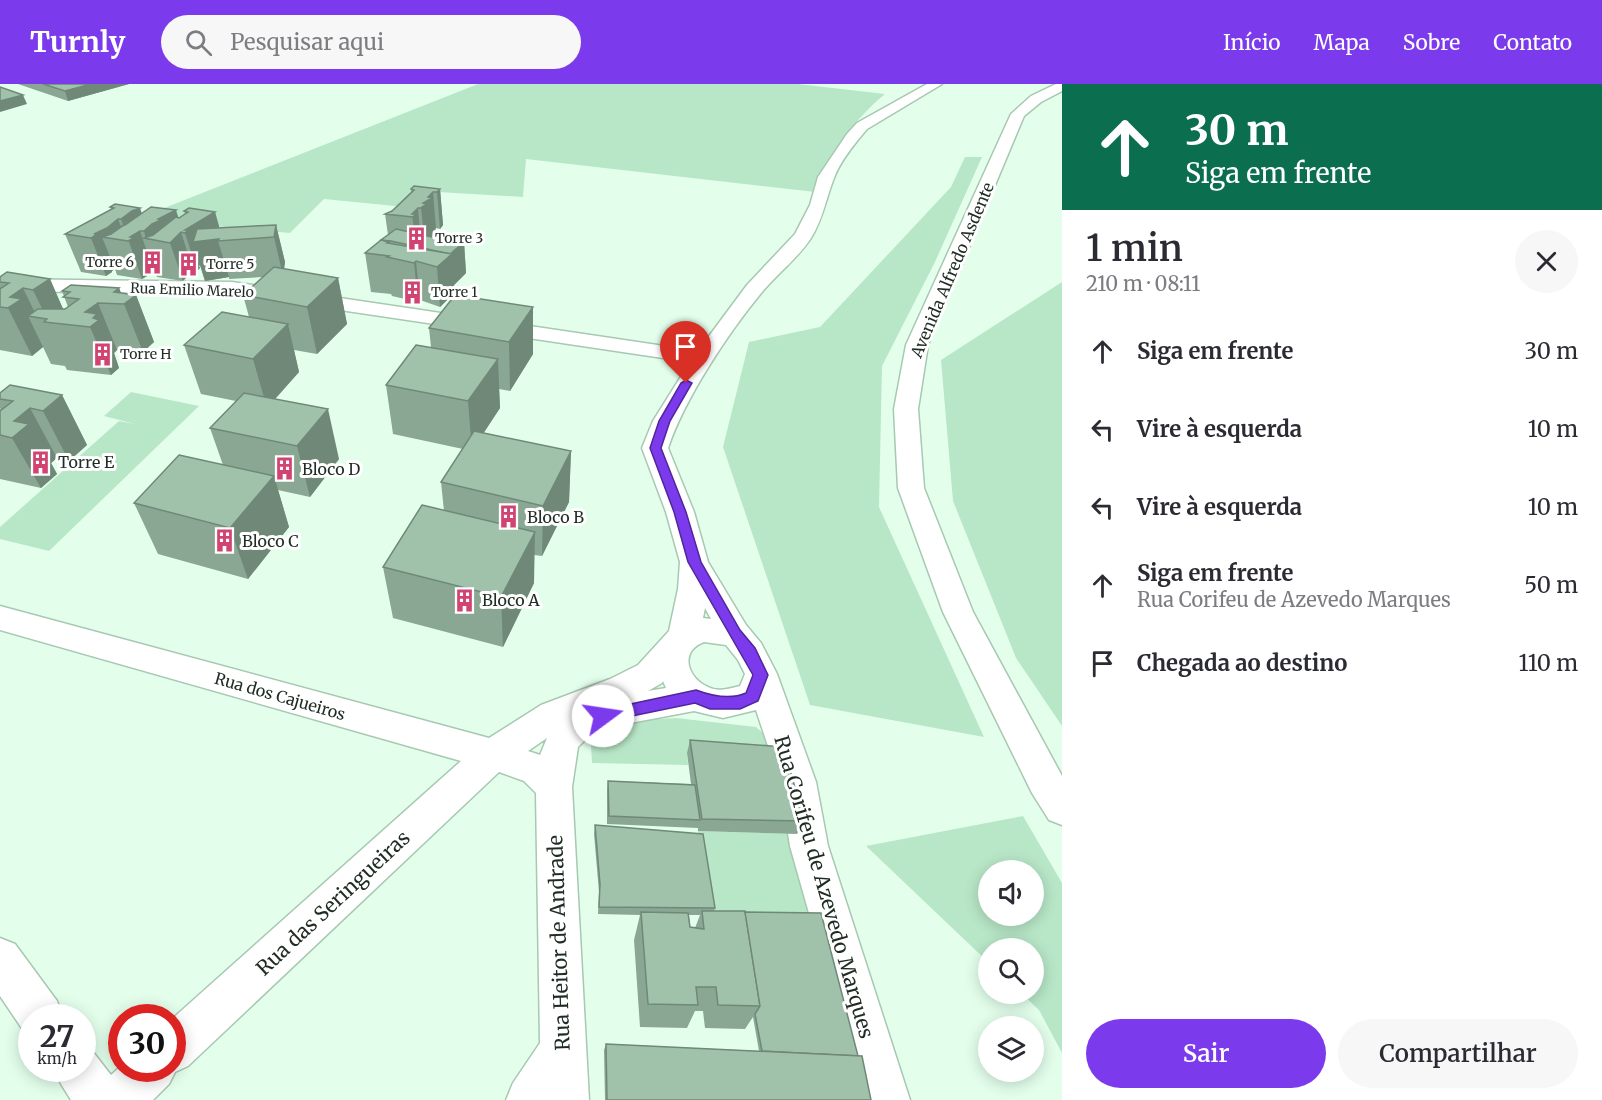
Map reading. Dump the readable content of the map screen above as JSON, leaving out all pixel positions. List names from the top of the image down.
{
  "streets": {
    "street": [
      "Avenida Alfredo Asdente",
      "Rua Emilio Marelo",
      "Rua dos Cajueiros",
      "Rua Corifeu de Azevedo Marques",
      "Rua das Seringueiras",
      "Rua Heitor de Andrade"
    ]
  },
  "crossings": [
    ["Rua dos Cajueiros", "Rua das Seringueiras"],
    ["Rua dos Cajueiros", "Rua Heitor de Andrade"],
    ["Rua Corifeu de Azevedo Marques", "Rua das Seringueiras"],
    ["Rua Corifeu de Azevedo Marques", "Rua Heitor de Andrade"],
    ["Rua das Seringueiras", "Rua Heitor de Andrade"]
  ],
  "places": {
    "building": [
      "Torre 3",
      "Torre 6",
      "Torre 5",
      "Torre 1",
      "Torre H",
      "Torre E",
      "Bloco D",
      "Bloco B",
      "Bloco C",
      "Bloco A"
    ]
  },
  "page": {
    "header": "Turnly",
    "search": "Pesquisar aqui",
    "nav": [
      "Início",
      "Mapa",
      "Sobre",
      "Contato"
    ],
    "turn": ["30 m", "Siga em frente"],
    "heading": ["1 min", "210 m · 08:11"],
    "list": [
      {
        "name": "Siga em frente",
        "value": "30 m"
      },
      {
        "name": "Vire à esquerda",
        "value": "10 m"
      },
      {
        "name": "Vire à esquerda",
        "value": "10 m"
      },
      {
        "name": "Siga em frente",
        "note": "Rua Corifeu de Azevedo Marques",
        "value": "50 m"
      },
      {
        "name": "Chegada ao destino",
        "value": "110 m"
      }
    ],
    "speed": "27 km/h",
    "limit": "30",
    "buttons": ["Sair", "Compartilhar"]
  }
}
